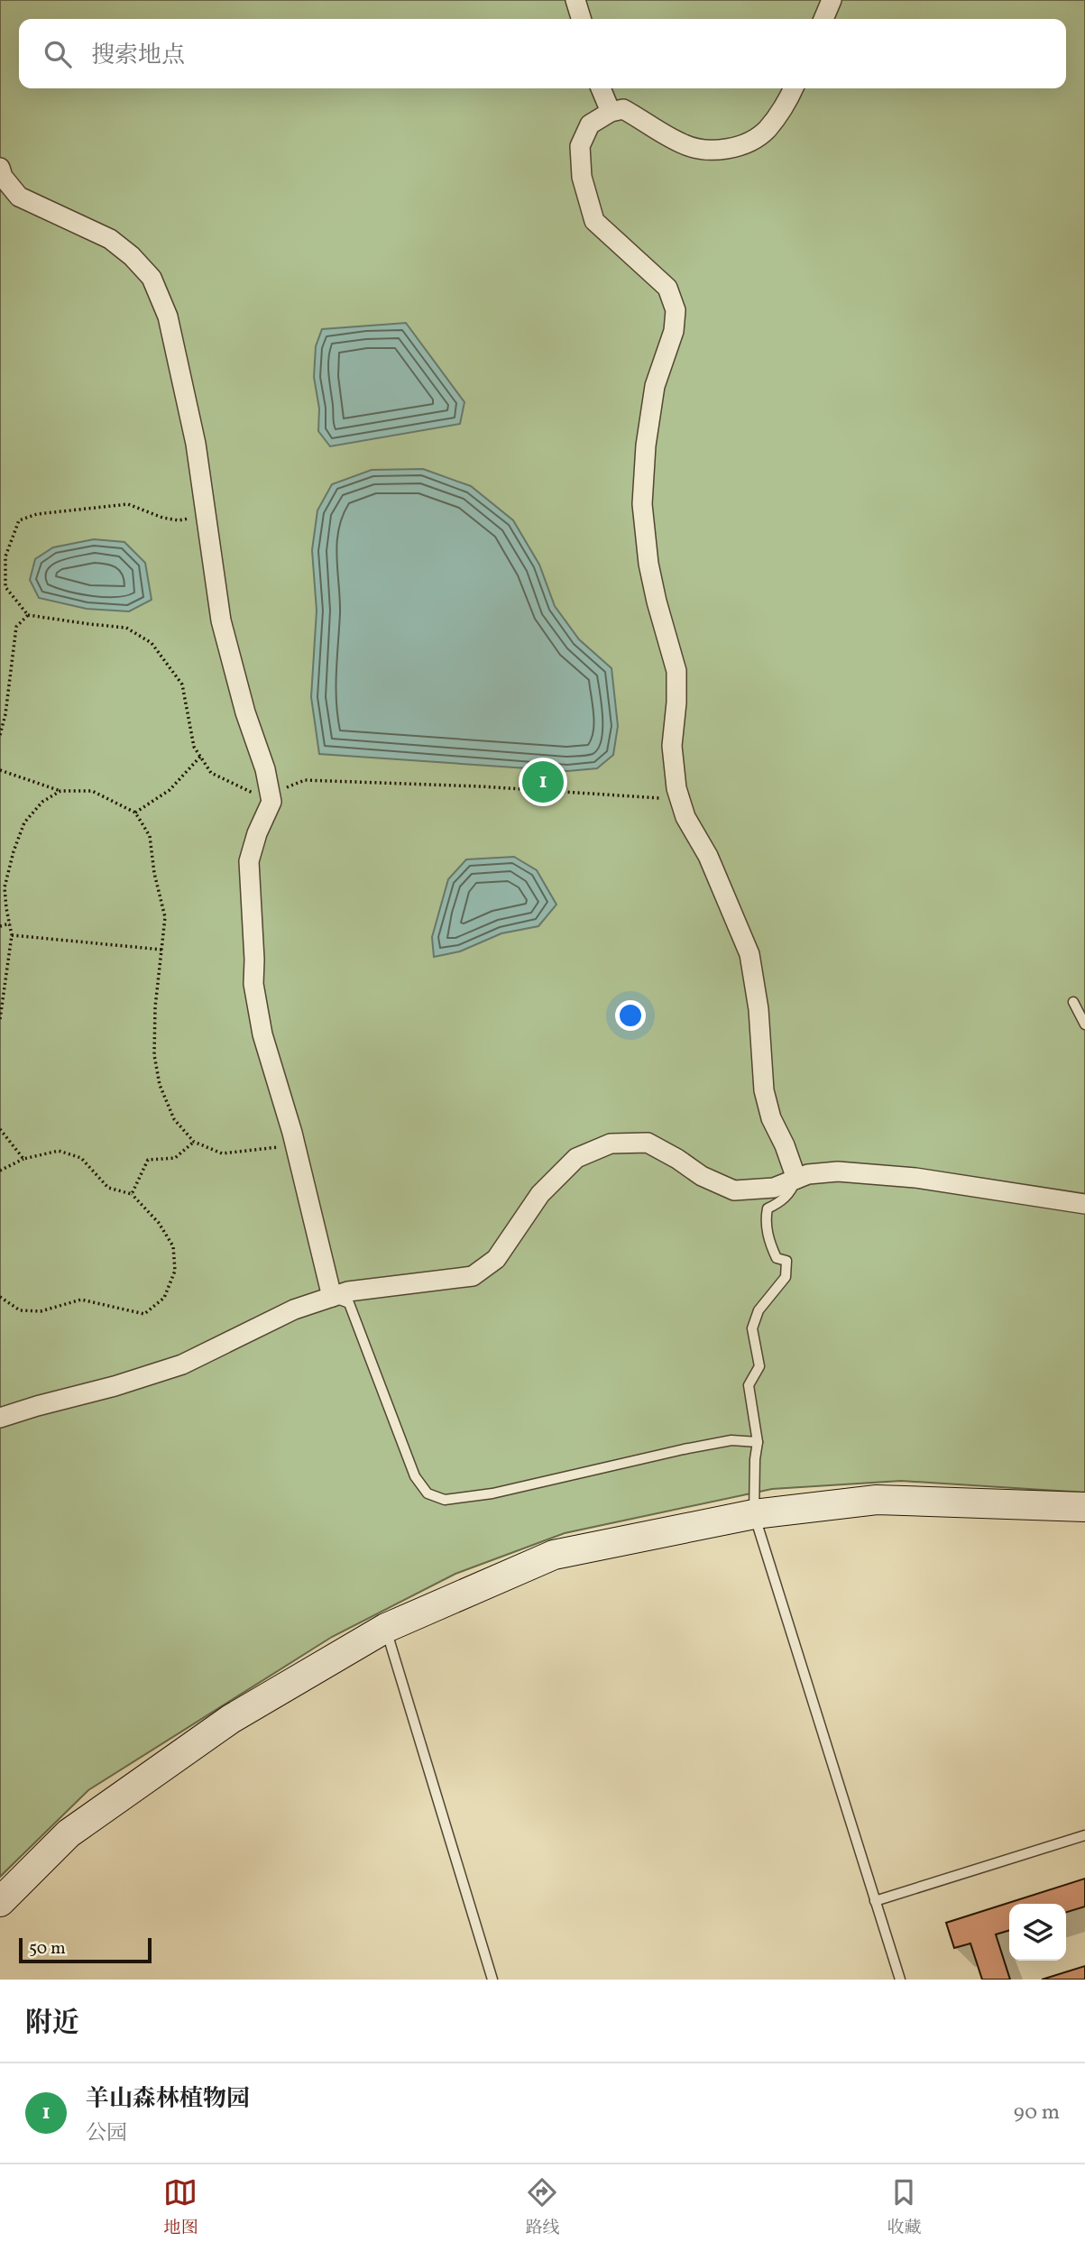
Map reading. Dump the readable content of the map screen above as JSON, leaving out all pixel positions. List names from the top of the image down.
{
  "scale_bar": "50 m",
  "page": {
    "search": "搜索地点",
    "pins": "1",
    "scale": "50 m",
    "heading": "附近",
    "list": [
      {
        "mark": "1",
        "name": "羊山森林植物园",
        "note": "公园",
        "value": "90 m"
      }
    ],
    "nav": ["地图", "路线", "收藏"]
  }
}
